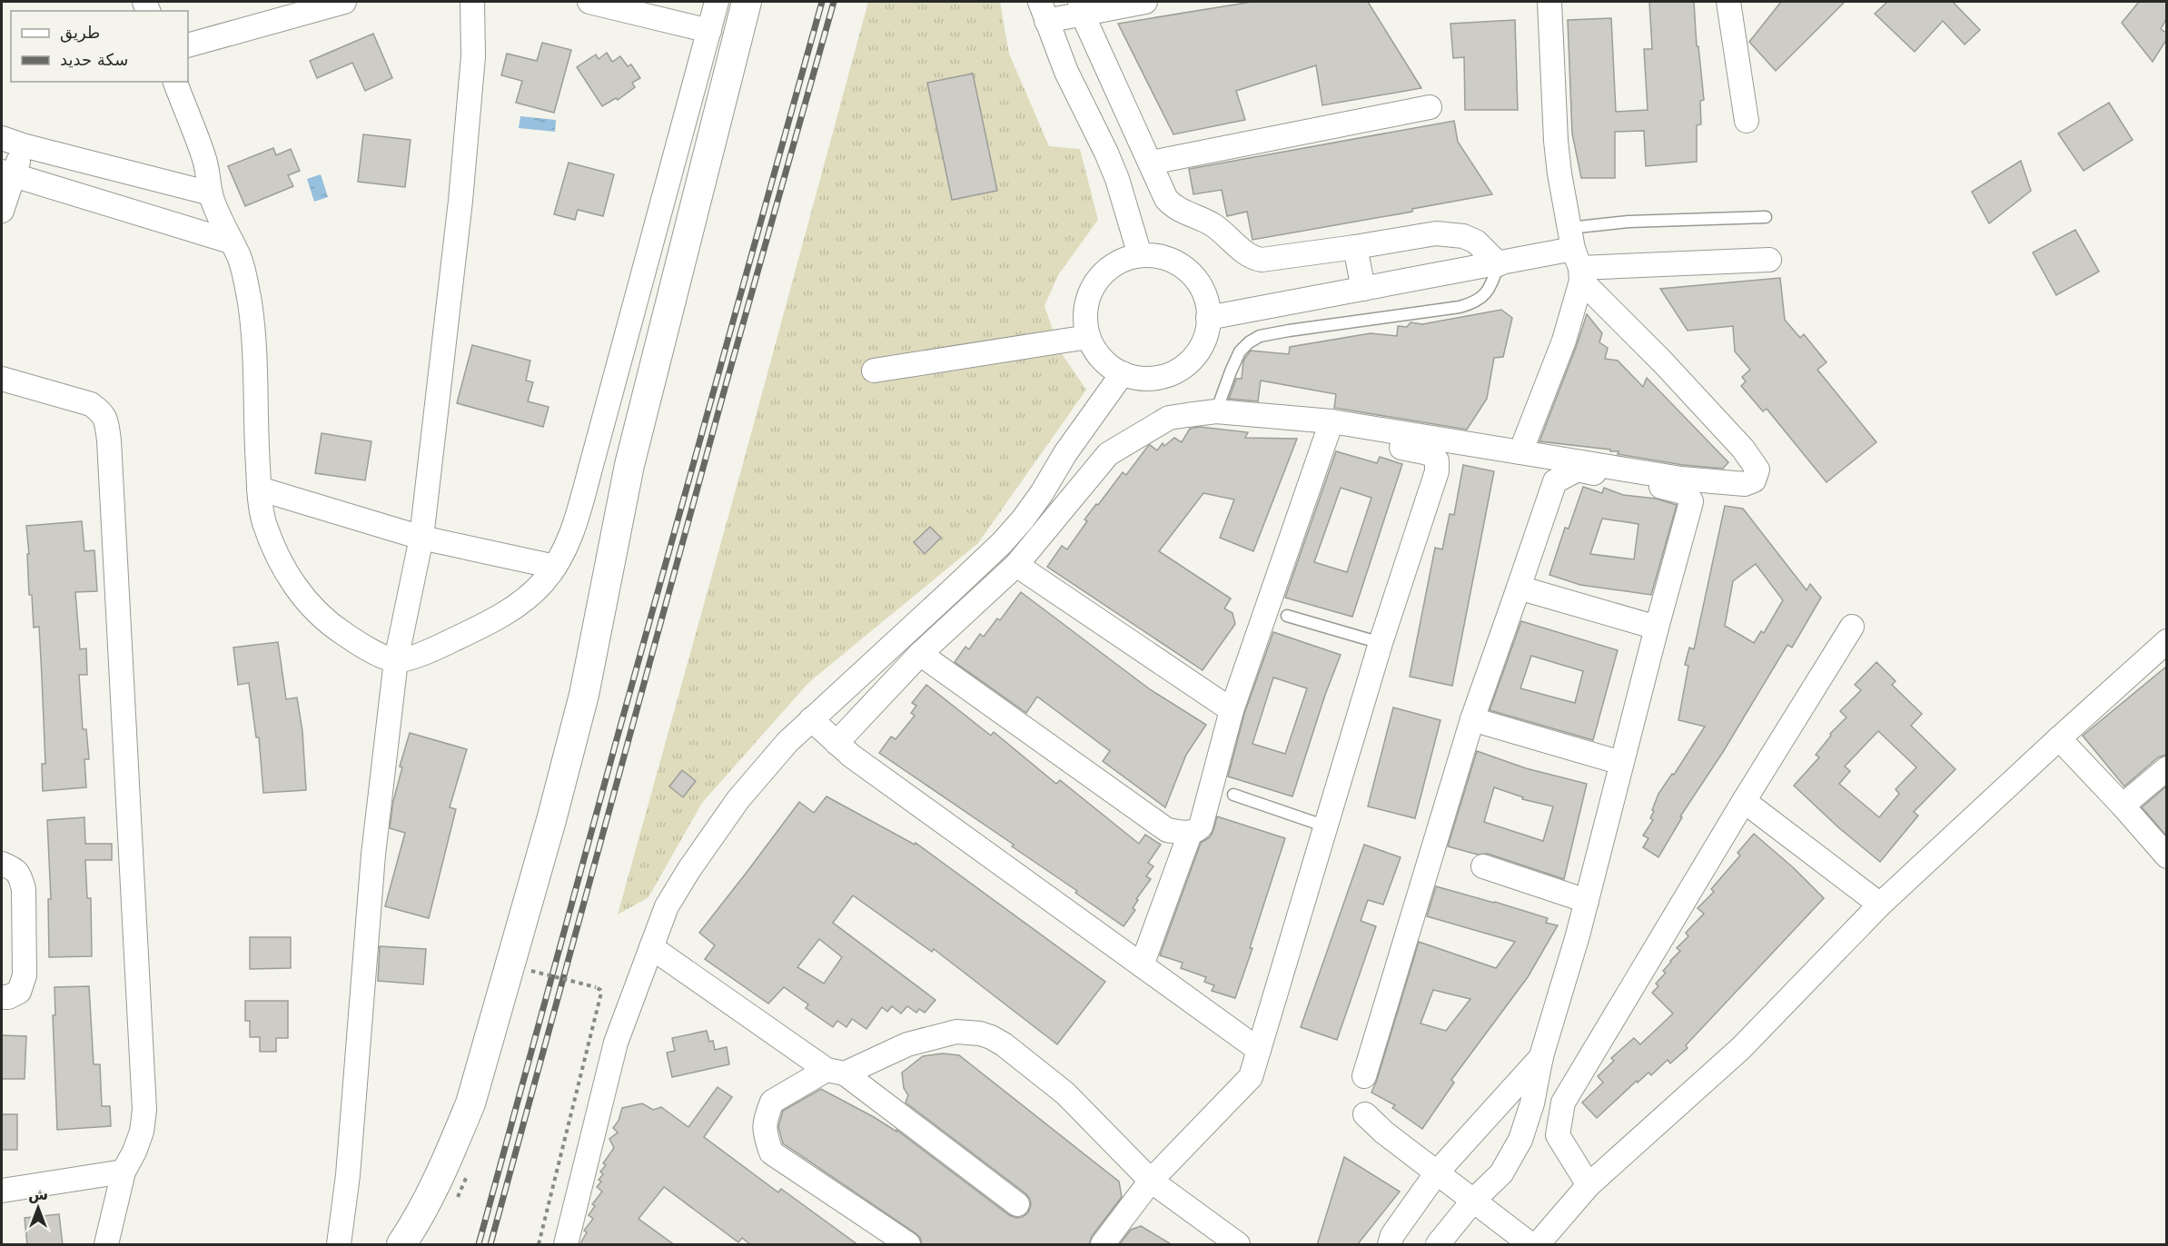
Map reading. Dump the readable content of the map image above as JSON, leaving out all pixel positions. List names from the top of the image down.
{
  "legend": ["طريق", "سكة حديد"],
  "north": "top"
}
